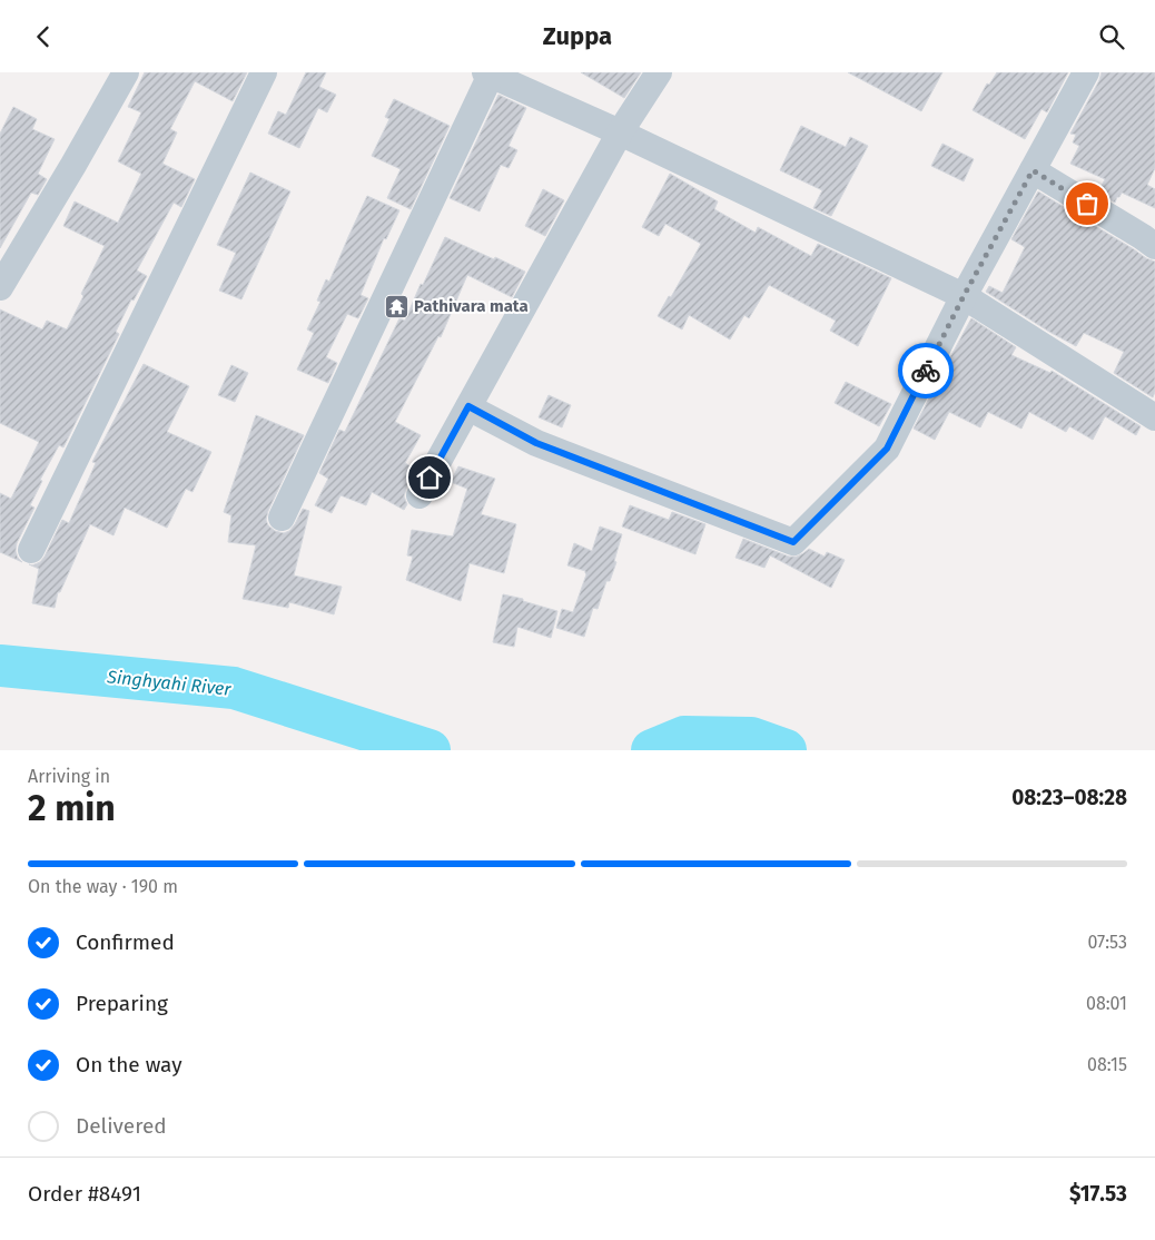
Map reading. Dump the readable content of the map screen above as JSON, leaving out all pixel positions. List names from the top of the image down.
{
  "water": ["Singhyahi River"],
  "places": {
    "temple": ["Pathivara mata"]
  },
  "page": {
    "header": "Zuppa",
    "heading": ["2 min", "Arriving in", "08:23–08:28"],
    "panel": ["Order #8491", "$17.53"],
    "bar": "On the way · 190 m",
    "list": [
      ["Confirmed", "07:53"],
      ["Preparing", "08:01"],
      ["On the way", "08:15"],
      "Delivered"
    ]
  }
}
